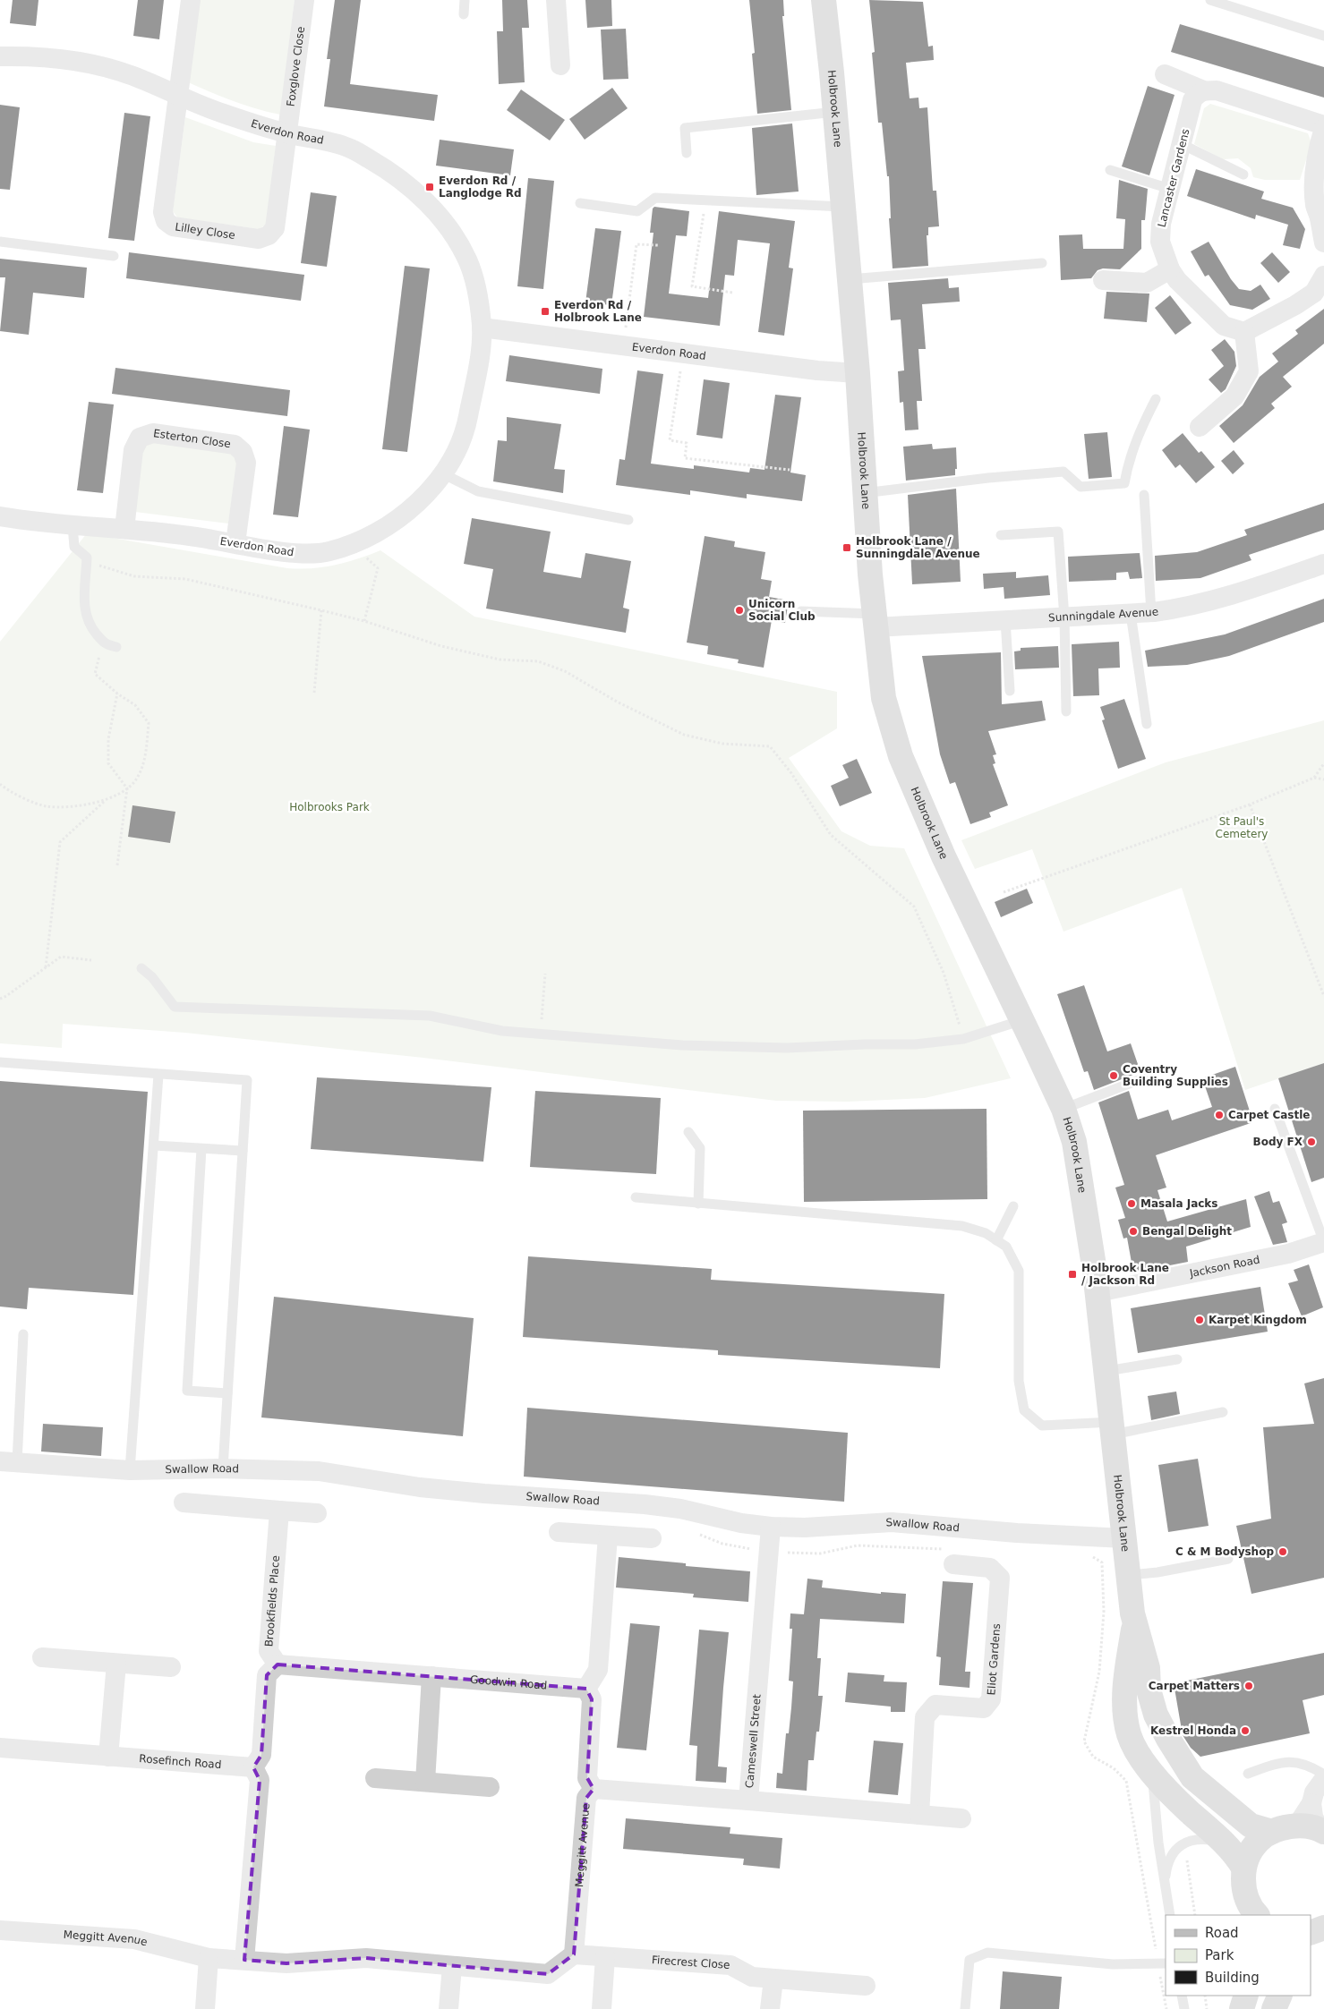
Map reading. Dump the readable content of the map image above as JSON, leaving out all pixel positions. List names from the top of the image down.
{
  "streets": {
    "street": [
      "Foxglove Close",
      "Holbrook Lane",
      "Everdon Road",
      "Lancaster Gardens",
      "Lilley Close",
      "Esterton Close",
      "Sunningdale Avenue",
      "Jackson Road",
      "Swallow Road",
      "Brookfields Place",
      "Eliot Gardens",
      "Goodwin Road",
      "Cameswell Street",
      "Rosefinch Road",
      "Meggitt Avenue",
      "Firecrest Close"
    ]
  },
  "crossings": [
    ["Foxglove Close", "Everdon Road"],
    ["Foxglove Close", "Lilley Close"],
    ["Holbrook Lane", "Everdon Road"],
    ["Holbrook Lane", "Sunningdale Avenue"],
    ["Holbrook Lane", "Jackson Road"],
    ["Holbrook Lane", "Swallow Road"],
    ["Everdon Road", "Lilley Close"],
    ["Everdon Road", "Esterton Close"],
    ["Swallow Road", "Cameswell Street"],
    ["Brookfields Place", "Goodwin Road"],
    ["Goodwin Road", "Meggitt Avenue"],
    ["Cameswell Street", "Meggitt Avenue"],
    ["Meggitt Avenue", "Firecrest Close"]
  ],
  "parks": ["Holbrooks Park", "St Paul's Cemetery"],
  "places": {
    "transit": [
      "Everdon Rd / Langlodge Rd",
      "Everdon Rd / Holbrook Lane",
      "Holbrook Lane / Sunningdale Avenue",
      "Holbrook Lane / Jackson Rd"
    ],
    "other": [
      "Unicorn Social Club",
      "Coventry Building Supplies",
      "Carpet Castle",
      "Body FX",
      "Masala Jacks",
      "Bengal Delight",
      "Karpet Kingdom",
      "C & M Bodyshop",
      "Carpet Matters",
      "Kestrel Honda"
    ]
  },
  "legend": ["Road", "Park", "Building"]
}
